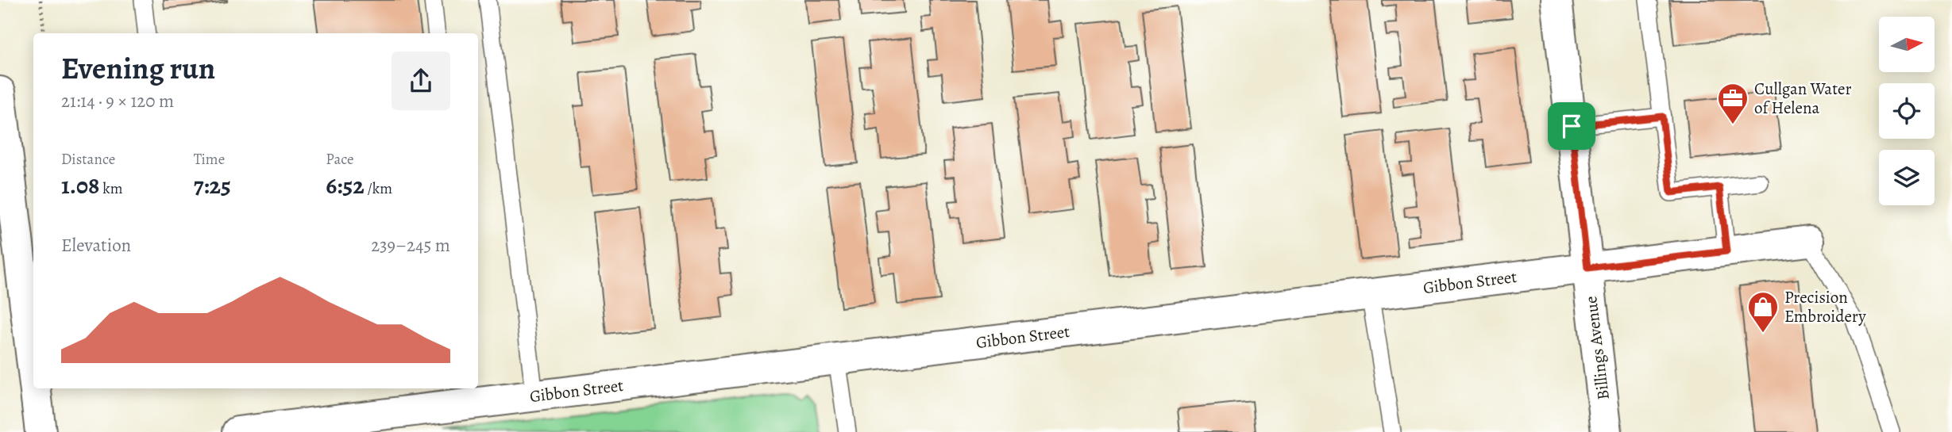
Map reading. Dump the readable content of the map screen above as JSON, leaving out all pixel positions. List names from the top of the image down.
{
  "streets": {
    "main road": ["Gibbon Street", "Billings Avenue"]
  },
  "crossings": [
    ["Gibbon Street", "Billings Avenue"]
  ],
  "places": {
    "office": ["Cullgan Water of Helena"],
    "shop": ["Precision Embroidery"]
  },
  "north": "right",
  "page": {
    "heading": ["Evening run", "21:14 · 9 × 120 m"],
    "stats": [
      ["Distance", "1.08 km"],
      ["Time", "7:25"],
      ["Pace", "6:52 /km"]
    ],
    "chart": ["Elevation", "239–245 m"]
  }
}
